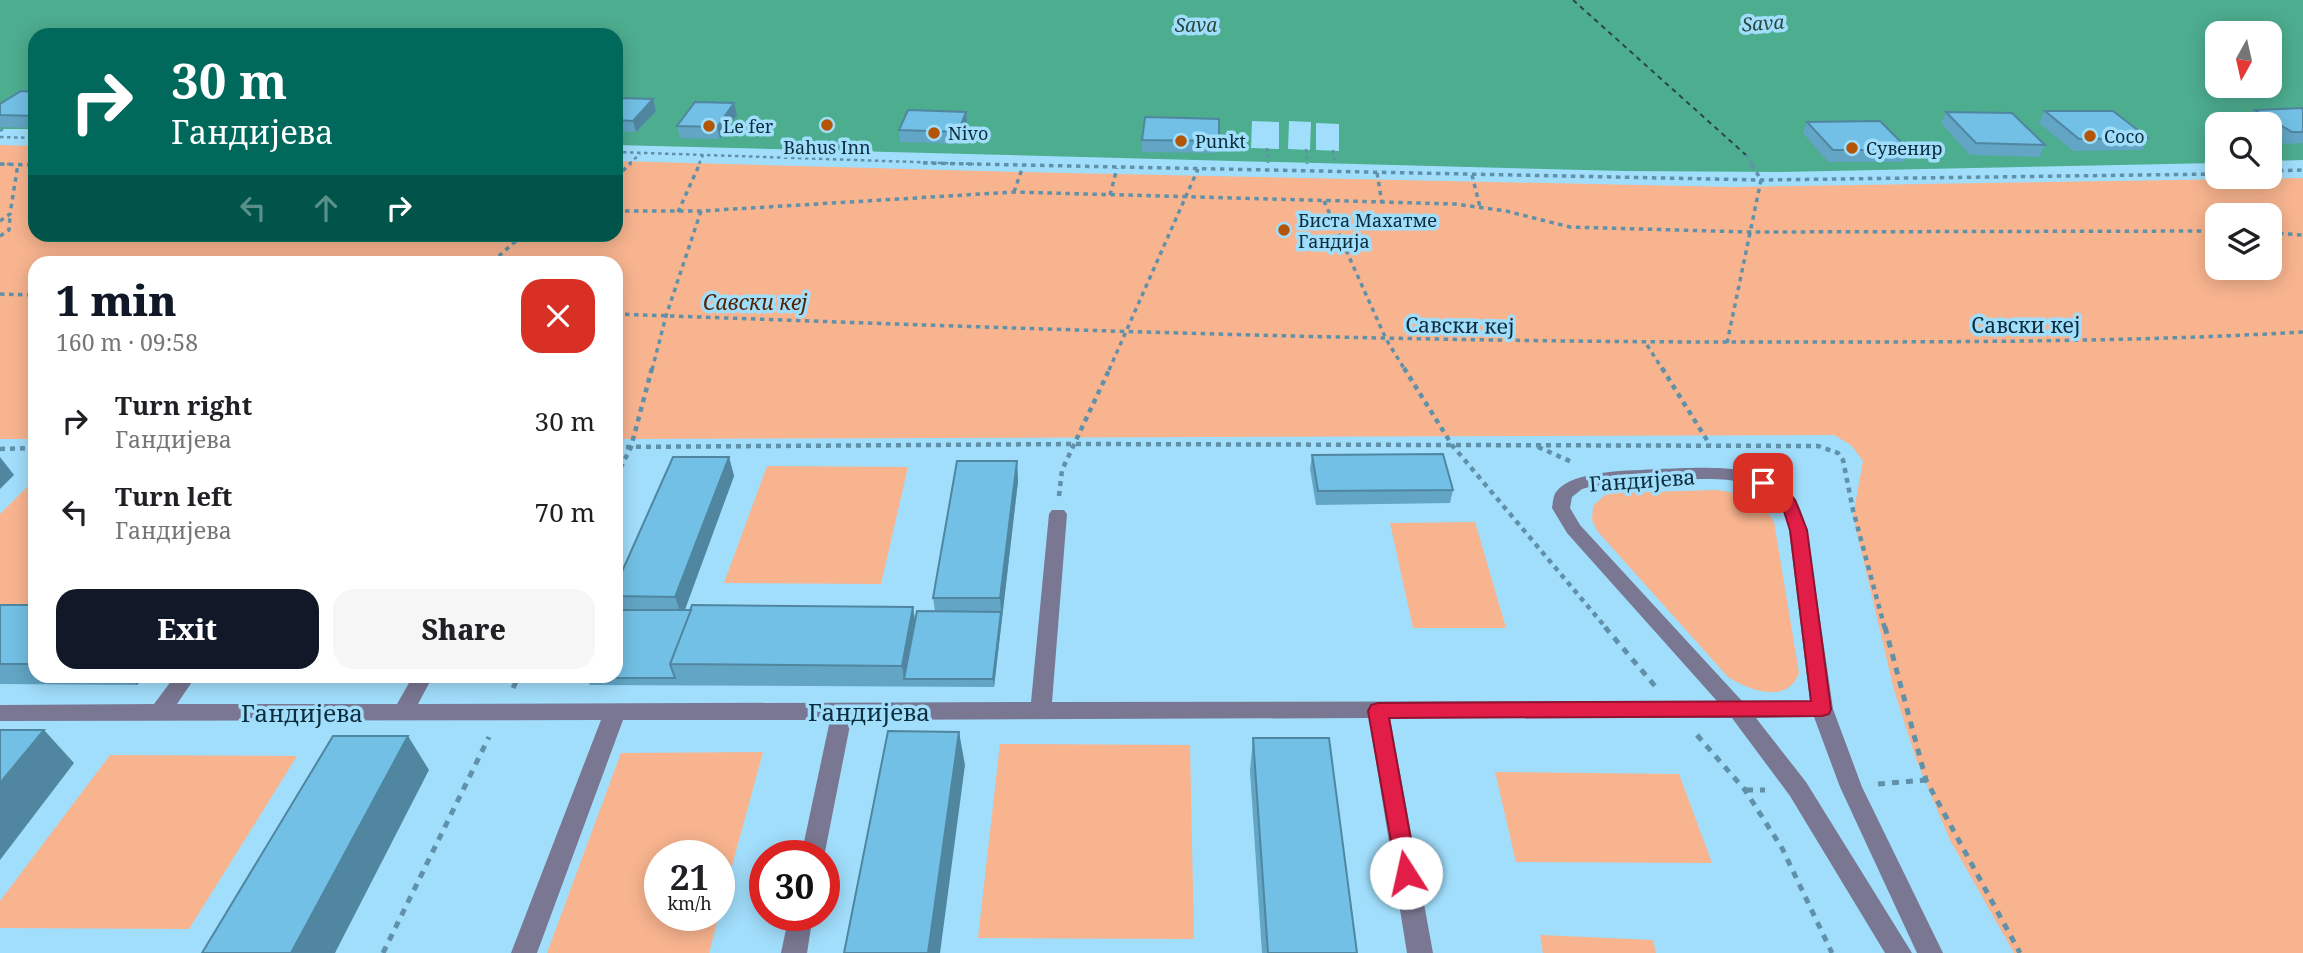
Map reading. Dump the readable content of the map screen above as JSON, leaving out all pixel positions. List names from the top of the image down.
{
  "streets": {
    "street": ["Гандијева"],
    "path": ["Савски кеј"]
  },
  "water": ["Sava"],
  "parks": ["Савски кеј"],
  "places": [
    "Bahus Inn",
    "Le fer",
    "Nivo",
    "Coco",
    "Punkt",
    "Сувенир",
    "Биста Махатме Гандија"
  ],
  "north": "bottom",
  "page": {
    "turn": ["30 m", "Гандијева"],
    "heading": ["1 min", "160 m · 09:58"],
    "list": [
      {
        "name": "Turn right",
        "note": "Гандијева",
        "value": "30 m"
      },
      {
        "name": "Turn left",
        "note": "Гандијева",
        "value": "70 m"
      }
    ],
    "buttons": ["Exit", "Share"],
    "speed": "21 km/h",
    "limit": "30"
  }
}
